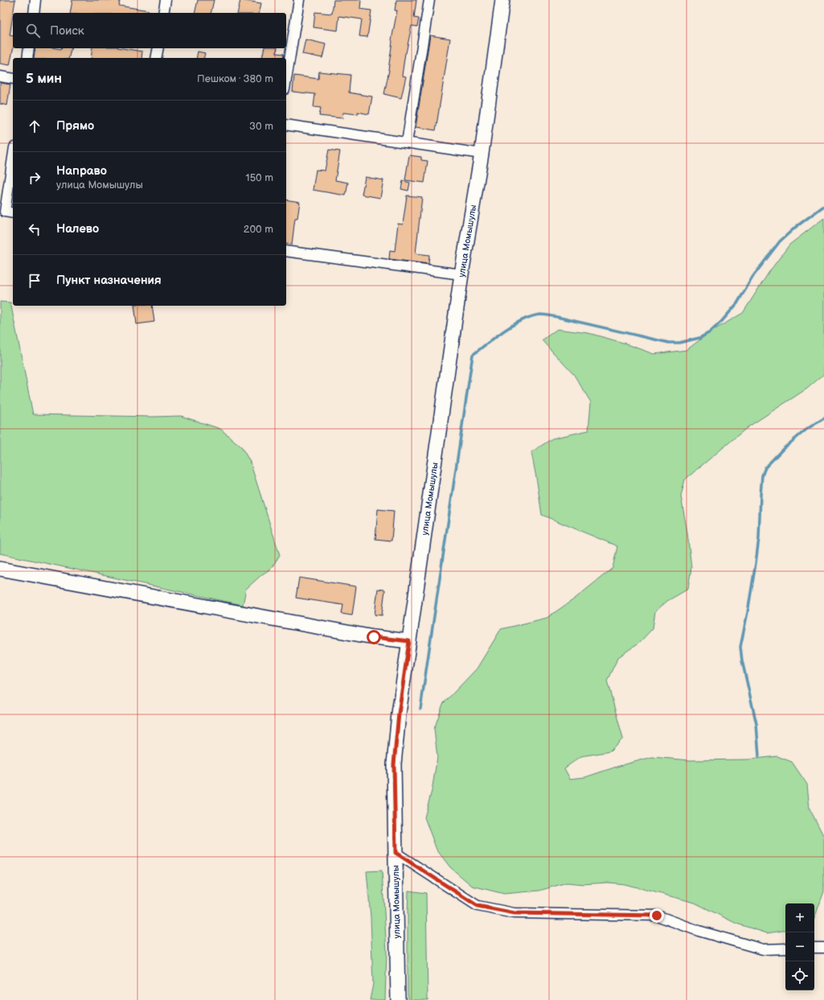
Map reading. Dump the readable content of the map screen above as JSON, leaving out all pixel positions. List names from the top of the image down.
{
  "streets": {
    "street": ["улица Момышулы"]
  },
  "page": {
    "search": "Поиск",
    "heading": ["5 мин", "Пешком · 380 m"],
    "list": [
      ["Прямо", "30 m"],
      ["Направо", "улица Момышулы", "150 m"],
      ["Налево", "200 m"],
      "Пункт назначения"
    ],
    "map_buttons": ["+", "−"]
  }
}
